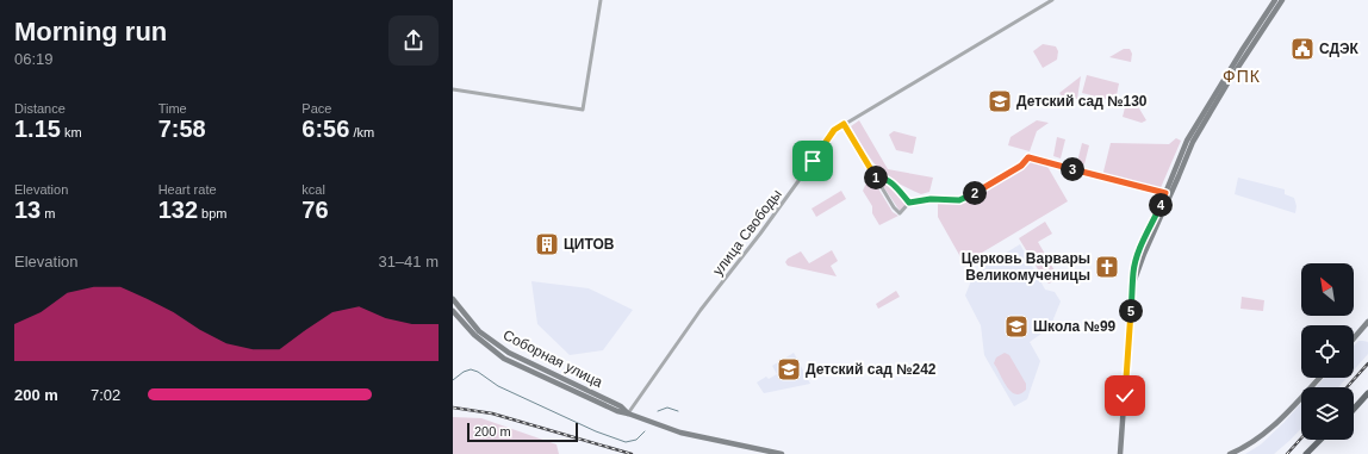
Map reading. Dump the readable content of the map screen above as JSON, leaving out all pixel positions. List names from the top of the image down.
{
  "streets": {
    "main road": ["Соборная улица"],
    "street": ["улица Свободы"]
  },
  "crossings": [
    ["улица Свободы", "Соборная улица"]
  ],
  "districts": ["ФПК"],
  "places": {
    "public building": ["СДЭК"],
    "school or university": ["Детский сад №130", "Школа №99", "Детский сад №242"],
    "building": ["ЦИТОВ"],
    "church": ["Церковь Варвары Великомученицы"]
  },
  "scale_bar": "200 m",
  "north": "top left",
  "page": {
    "heading": ["Morning run", "06:19"],
    "stats": [
      ["Distance", "1.15 km"],
      ["Time", "7:58"],
      ["Pace", "6:56 /km"],
      ["Elevation", "13 m"],
      ["Heart rate", "132 bpm"],
      ["kcal", "76"]
    ],
    "pins": [
      "3",
      "1",
      "2",
      "4",
      "5"
    ],
    "chart": ["Elevation", "31–41 m"],
    "list": [
      {
        "name": "200 m",
        "note": "7:02"
      }
    ],
    "scale": "200 m"
  }
}
